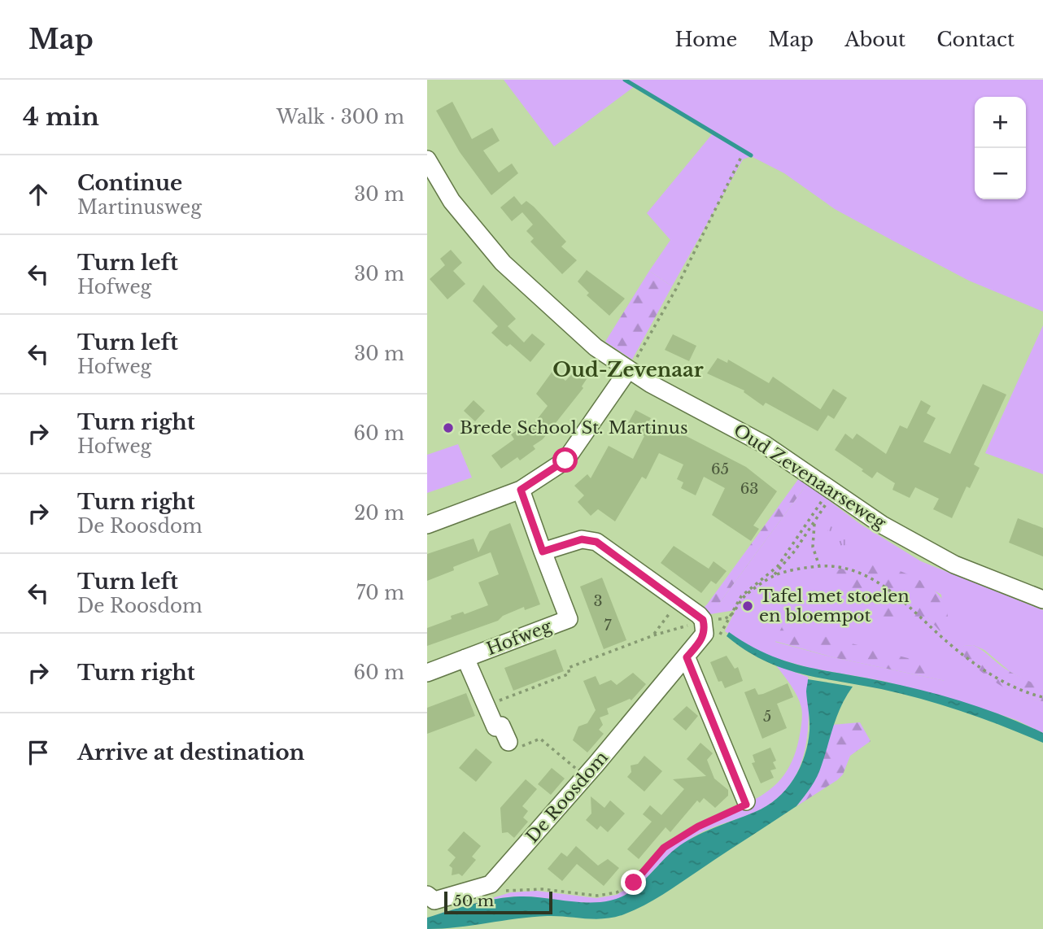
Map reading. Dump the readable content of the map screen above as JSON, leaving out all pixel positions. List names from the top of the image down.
{
  "streets": {
    "street": ["Oud Zevenaarseweg", "Hofweg", "De Roosdom"]
  },
  "districts": ["Oud-Zevenaar"],
  "places": ["Brede School St. Martinus", "Tafel met stoelen en bloempot"],
  "house_numbers": [
    "65",
    "63",
    "3",
    "7",
    "5"
  ],
  "scale_bar": "50 m",
  "page": {
    "header": "Map",
    "nav": [
      "Home",
      "Map",
      "About",
      "Contact"
    ],
    "heading": ["4 min", "Walk · 300 m"],
    "map_buttons": ["+", "−"],
    "list": [
      ["Continue", "Martinusweg", "30 m"],
      ["Turn left", "Hofweg", "30 m"],
      ["Turn left", "Hofweg", "30 m"],
      ["Turn right", "Hofweg", "60 m"],
      ["Turn right", "De Roosdom", "20 m"],
      ["Turn left", "De Roosdom", "70 m"],
      ["Turn right", "60 m"],
      "Arrive at destination"
    ],
    "scale": "50 m"
  }
}
